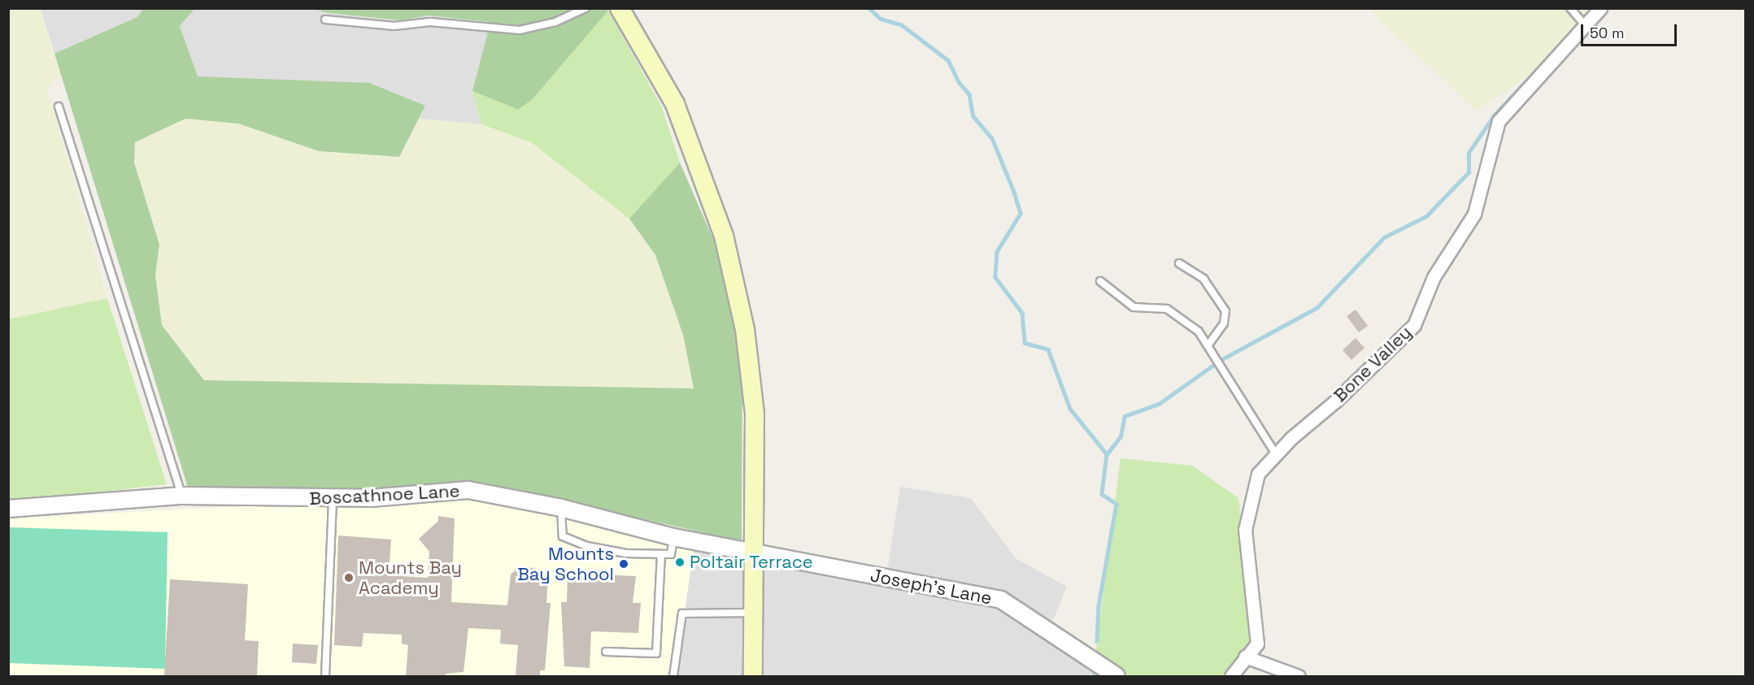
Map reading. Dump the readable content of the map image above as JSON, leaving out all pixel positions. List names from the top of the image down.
{
  "streets": {
    "street": ["Bone Valley", "Boscathnoe Lane", "Joseph's Lane"]
  },
  "crossings": [
    ["Boscathnoe Lane", "Joseph's Lane"]
  ],
  "places": ["Poltair Terrace", "Mounts Bay School", "Mounts Bay Academy"],
  "scale_bar": "50 m"
}
